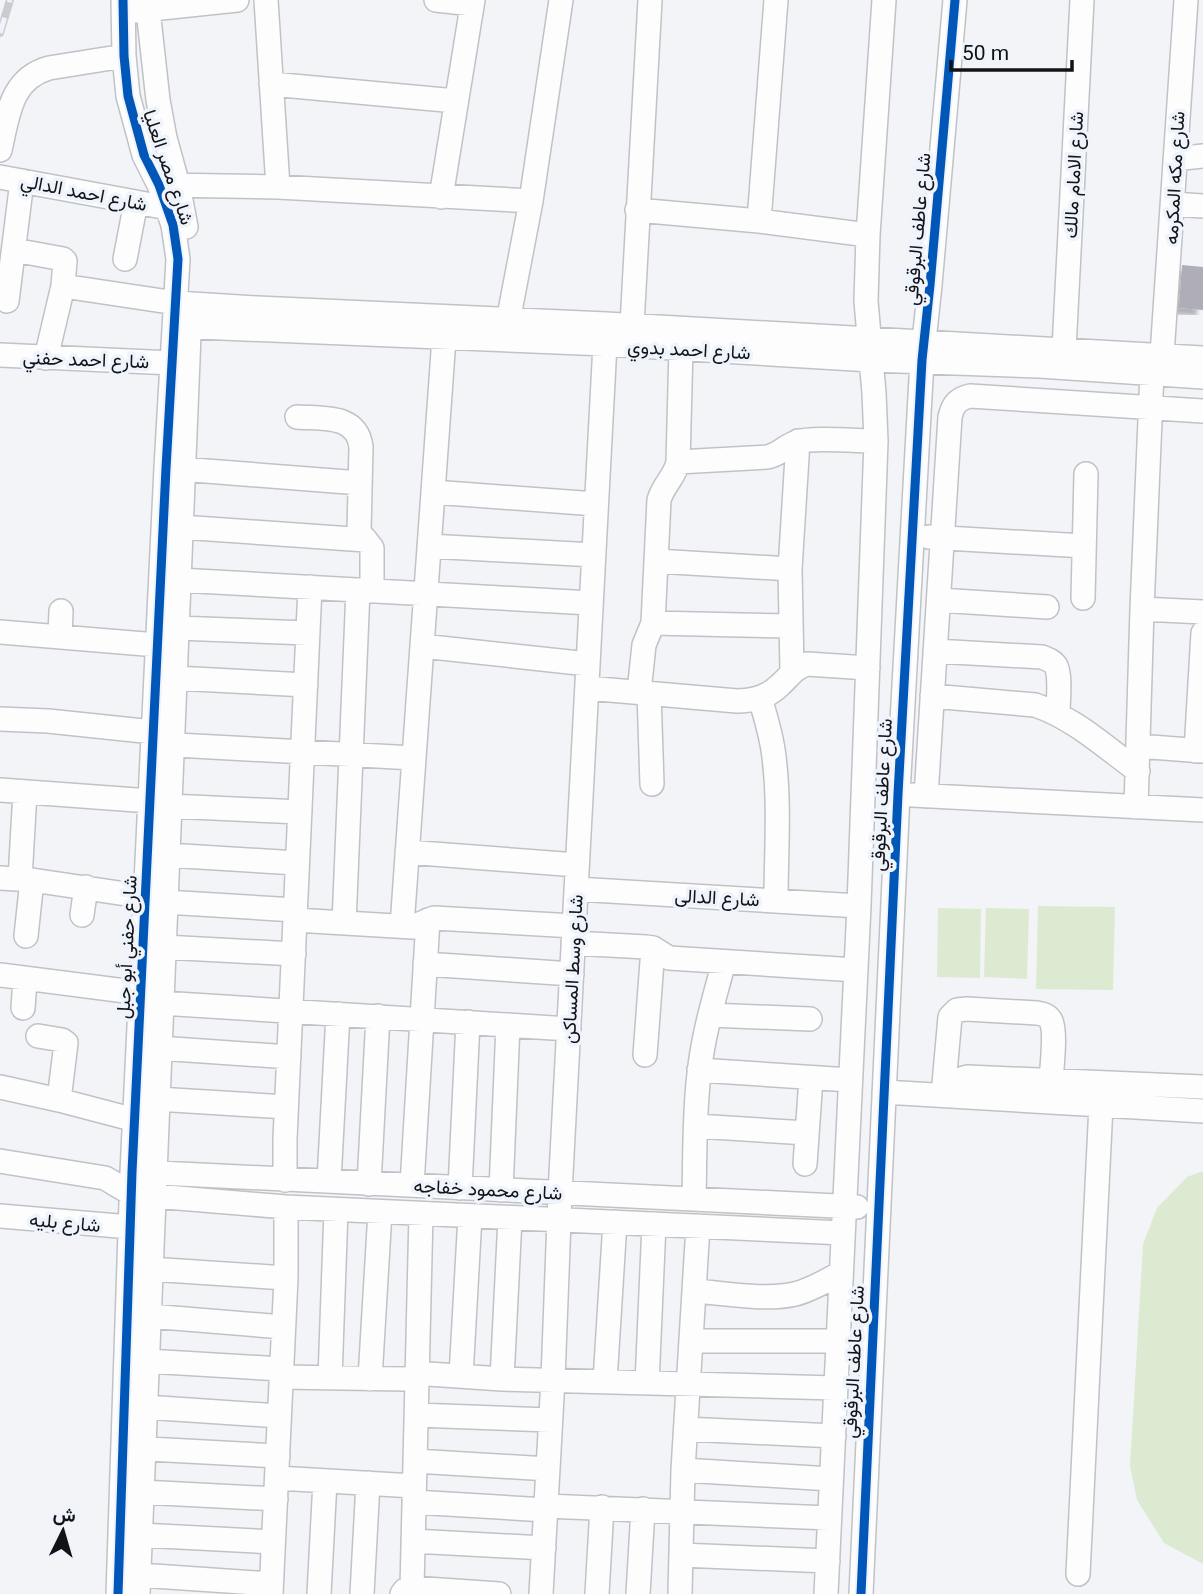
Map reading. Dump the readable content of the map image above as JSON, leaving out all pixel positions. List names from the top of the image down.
{
  "streets": {
    "street": [
      "شارع مصر العليا",
      "شارع الامام مالك",
      "شارع مكه المكرمه",
      "شارع احمد الدالي",
      "شارع عاطف البرقوقي",
      "شارع احمد بدوي",
      "شارع احمد حفني",
      "شارع الدالى",
      "شارع حفني أبو جبل",
      "شارع وسط المساكن",
      "شارع محمود خفاجه",
      "شارع بليه"
    ]
  },
  "crossings": [
    ["شارع مصر العليا", "شارع احمد الدالي"],
    ["شارع مصر العليا", "شارع احمد بدوي"],
    ["شارع مصر العليا", "شارع حفني أبو جبل"],
    ["شارع الامام مالك", "شارع احمد بدوي"],
    ["شارع مكه المكرمه", "شارع احمد بدوي"],
    ["شارع عاطف البرقوقي", "شارع احمد بدوي"],
    ["شارع عاطف البرقوقي", "شارع الدالى"],
    ["شارع عاطف البرقوقي", "شارع محمود خفاجه"],
    ["شارع احمد بدوي", "شارع حفني أبو جبل"],
    ["شارع احمد بدوي", "شارع وسط المساكن"],
    ["شارع احمد حفني", "شارع حفني أبو جبل"],
    ["شارع الدالى", "شارع وسط المساكن"],
    ["شارع حفني أبو جبل", "شارع محمود خفاجه"],
    ["شارع حفني أبو جبل", "شارع بليه"],
    ["شارع وسط المساكن", "شارع محمود خفاجه"]
  ],
  "scale_bar": "50 m",
  "north": "top"
}
